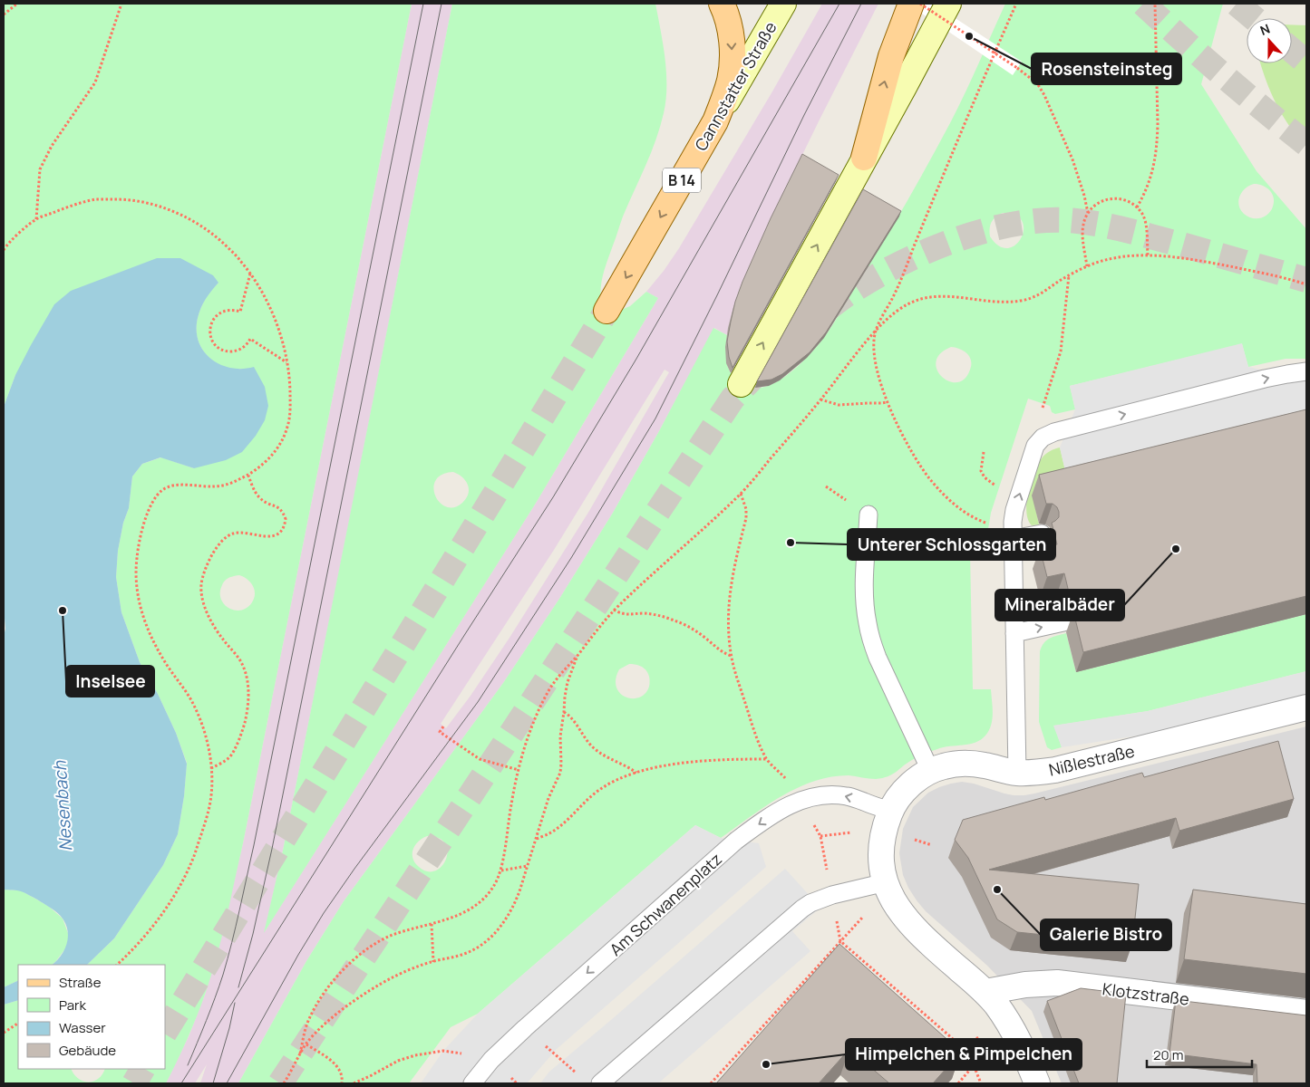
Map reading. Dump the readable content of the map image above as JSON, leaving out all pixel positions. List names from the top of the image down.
{
  "streets": {
    "main road": ["Cannstatter Straße", "B 14"],
    "street": ["Nißlestraße", "Klotzstraße"],
    "lane": ["Am Schwanenplatz"]
  },
  "crossings": [
    ["Cannstatter Straße", "B 14"],
    ["Nißlestraße", "Am Schwanenplatz"]
  ],
  "water": ["Nesenbach"],
  "places": [
    "Rosensteinsteg",
    "Unterer Schlossgarten",
    "Mineralbäder",
    "Inselsee",
    "Galerie Bistro",
    "Himpelchen & Pimpelchen"
  ],
  "legend": [
    "Straße",
    "Park",
    "Wasser",
    "Gebäude"
  ],
  "scale_bar": "20 m",
  "north": "top"
}
